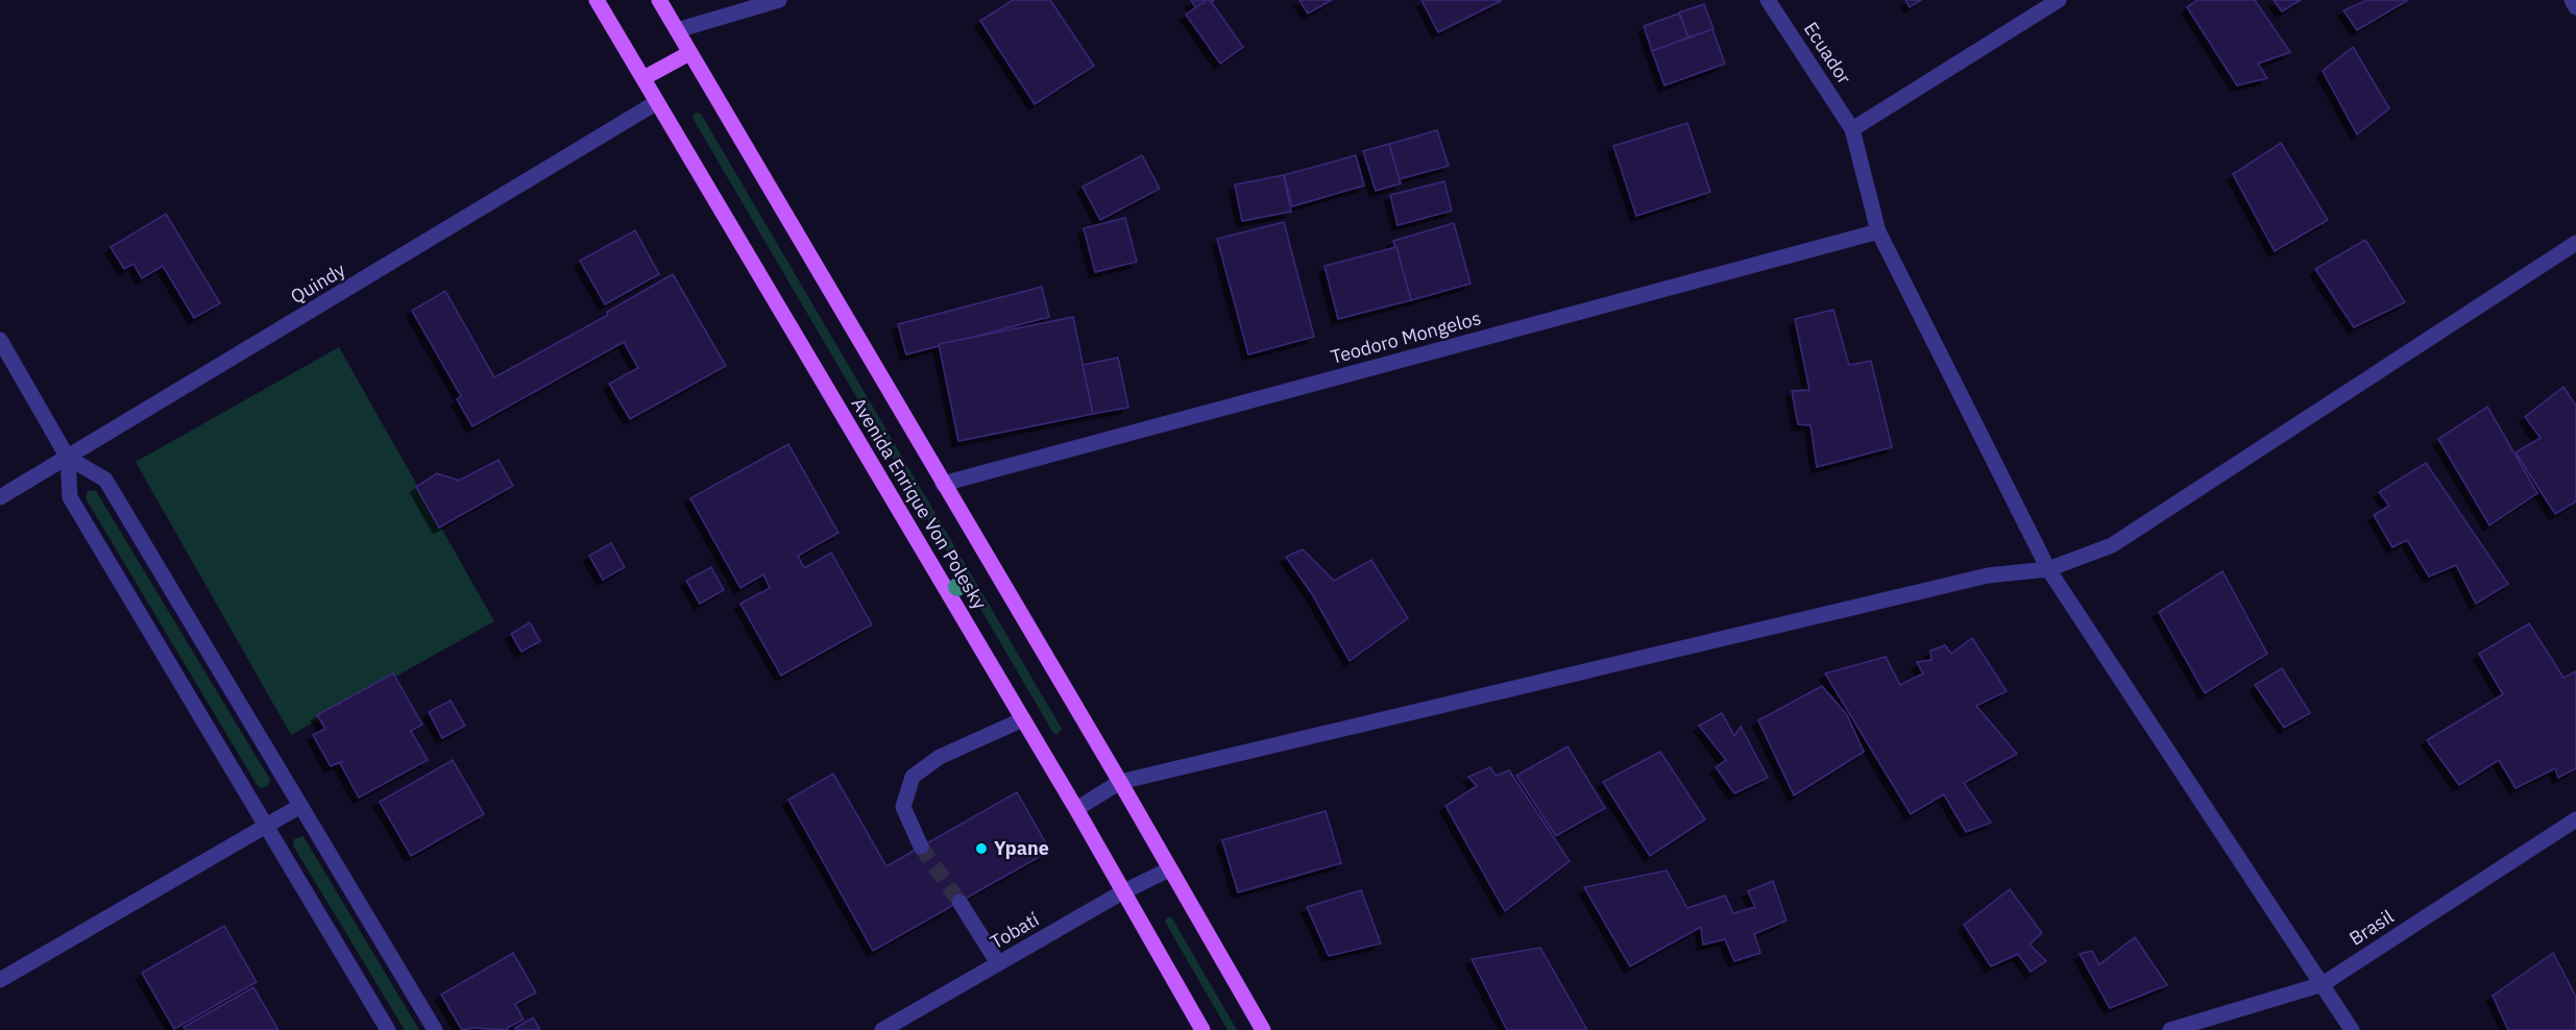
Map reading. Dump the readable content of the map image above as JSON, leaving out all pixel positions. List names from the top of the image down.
{
  "streets": {
    "main road": ["Avenida Enrique Von Polesky"],
    "street": [
      "Ecuador",
      "Quindy",
      "Teodoro Mongelos",
      "Brasil",
      "Tobatí"
    ]
  },
  "crossings": [
    ["Ecuador", "Teodoro Mongelos"],
    ["Ecuador", "Brasil"],
    ["Quindy", "Avenida Enrique Von Polesky"],
    ["Teodoro Mongelos", "Avenida Enrique Von Polesky"],
    ["Avenida Enrique Von Polesky", "Tobatí"]
  ],
  "places": ["Ypane"]
}
